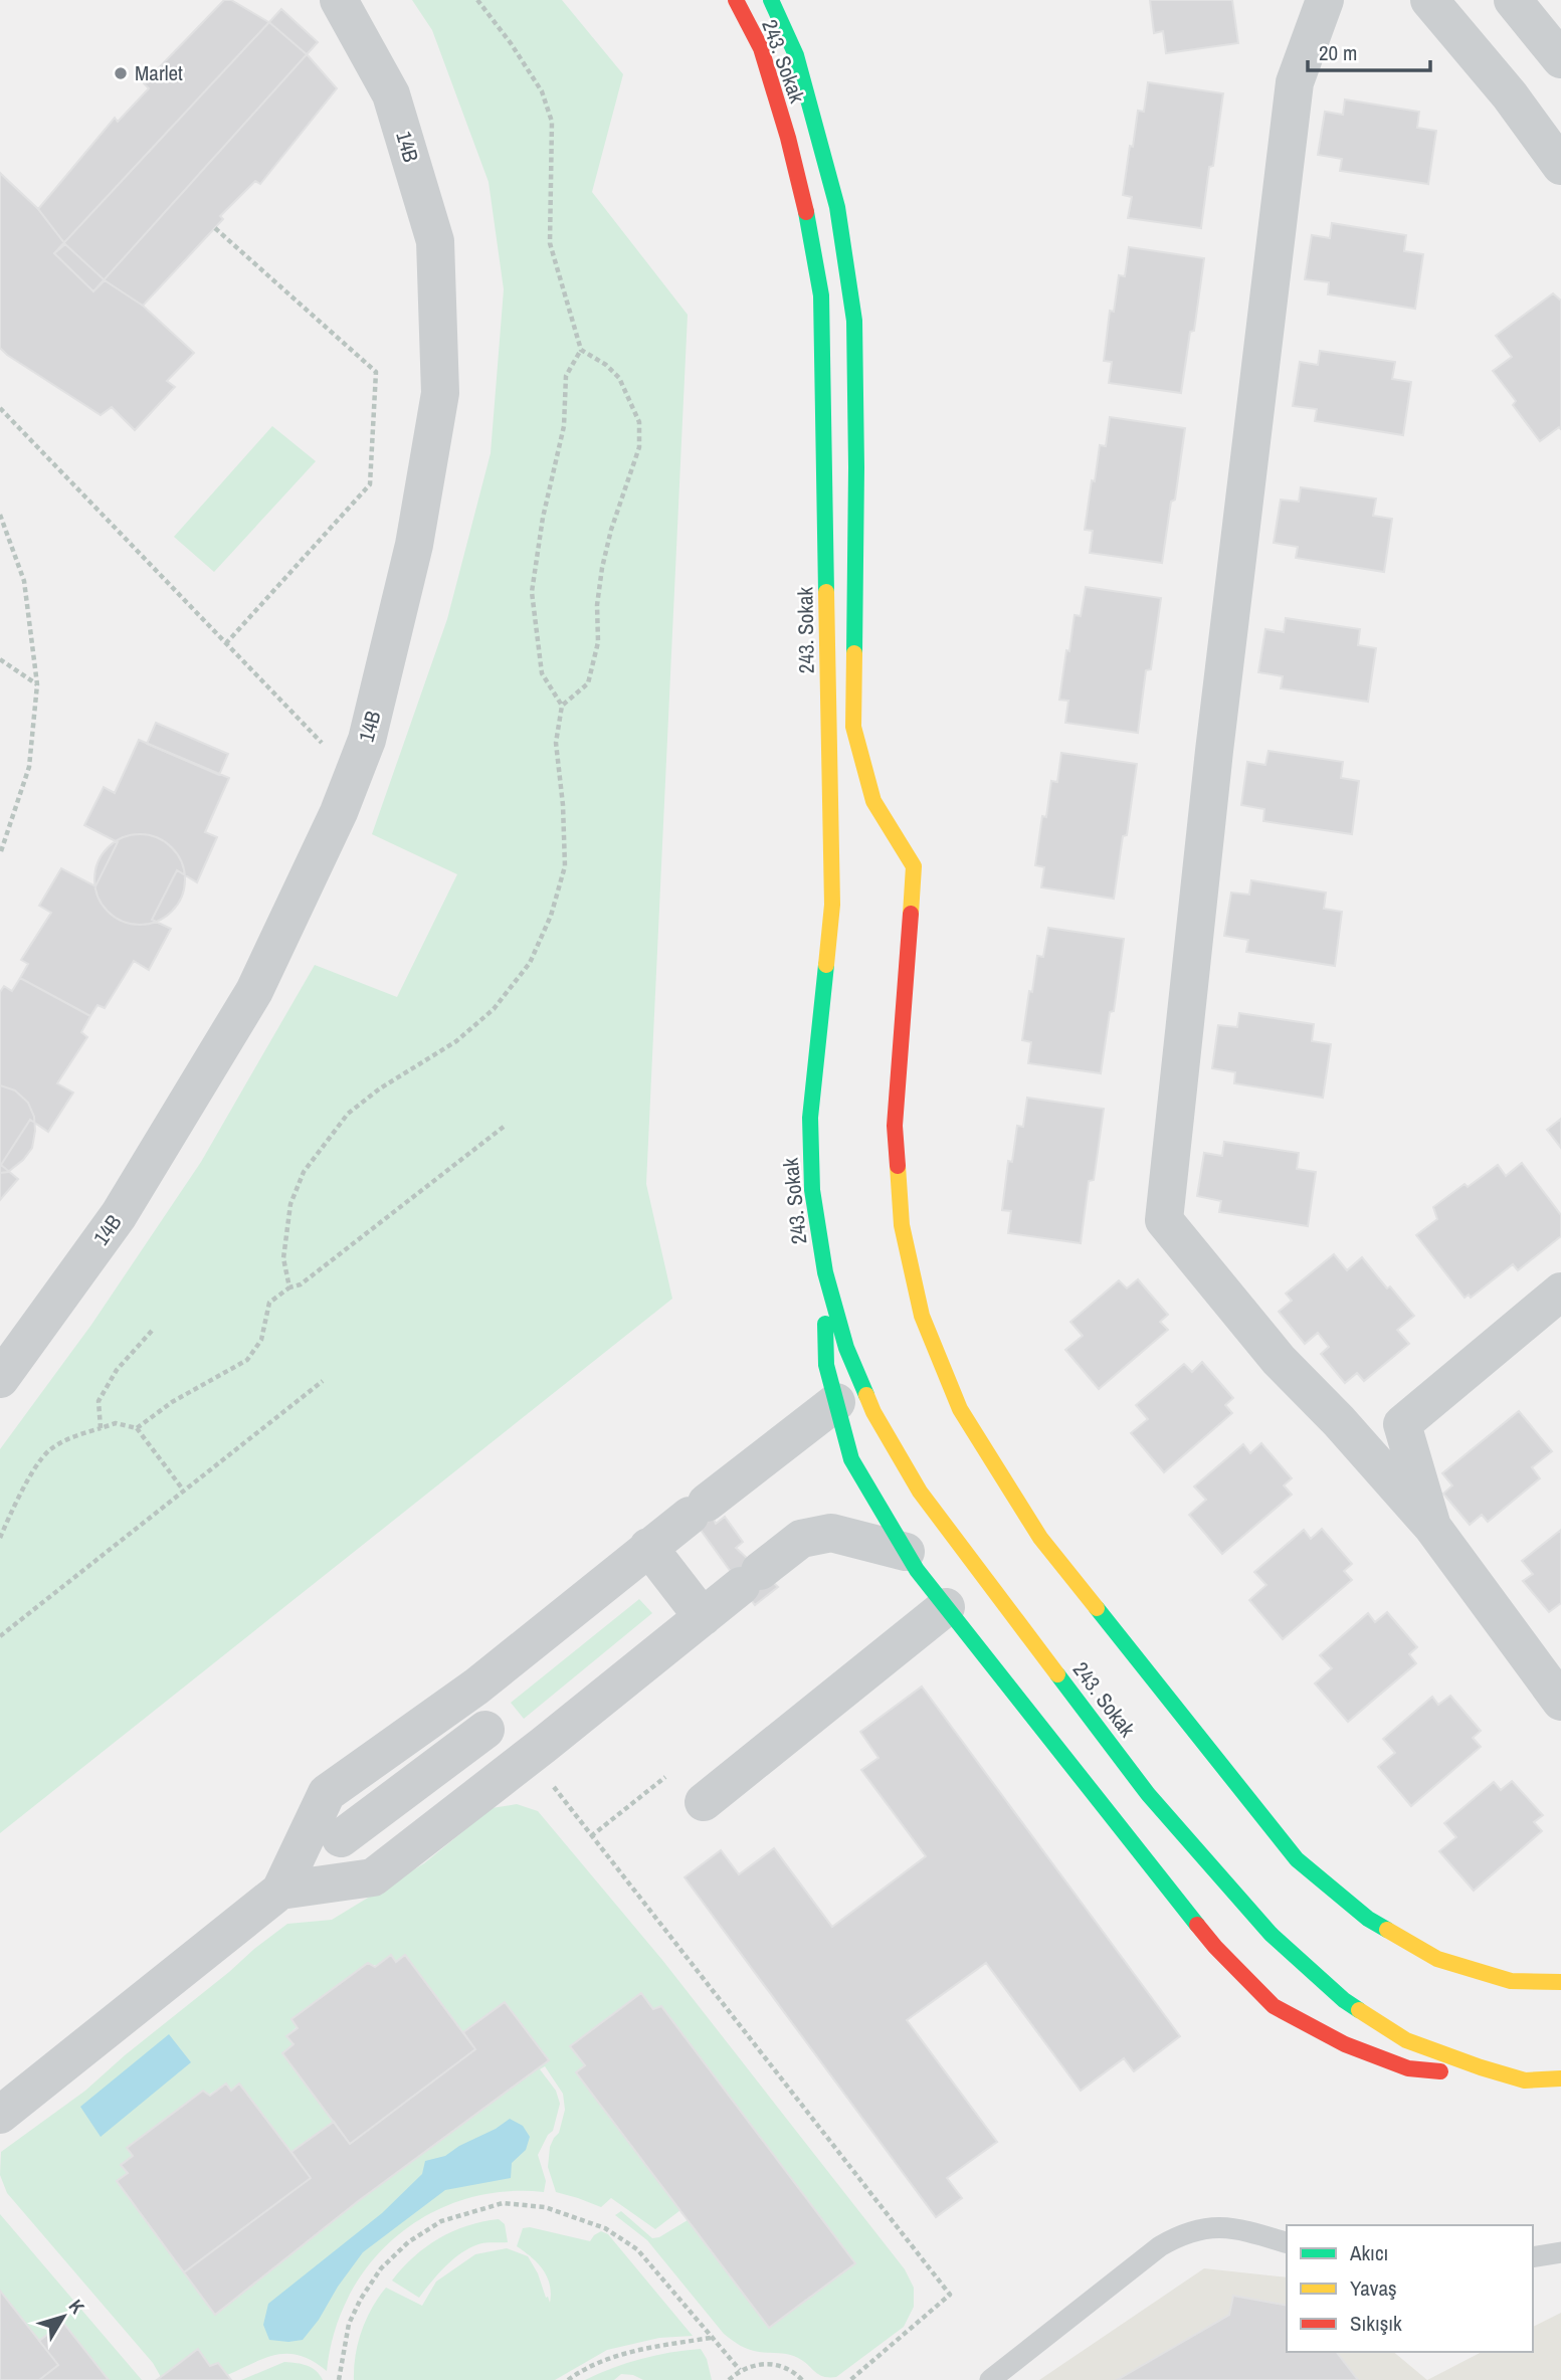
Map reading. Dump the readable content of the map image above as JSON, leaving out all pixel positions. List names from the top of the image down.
{
  "streets": {
    "street": ["243. Sokak", "14B"]
  },
  "places": ["Marlet"],
  "legend": ["Akıcı", "Yavaş", "Sıkışık"],
  "scale_bar": "20 m",
  "north": "top right"
}
